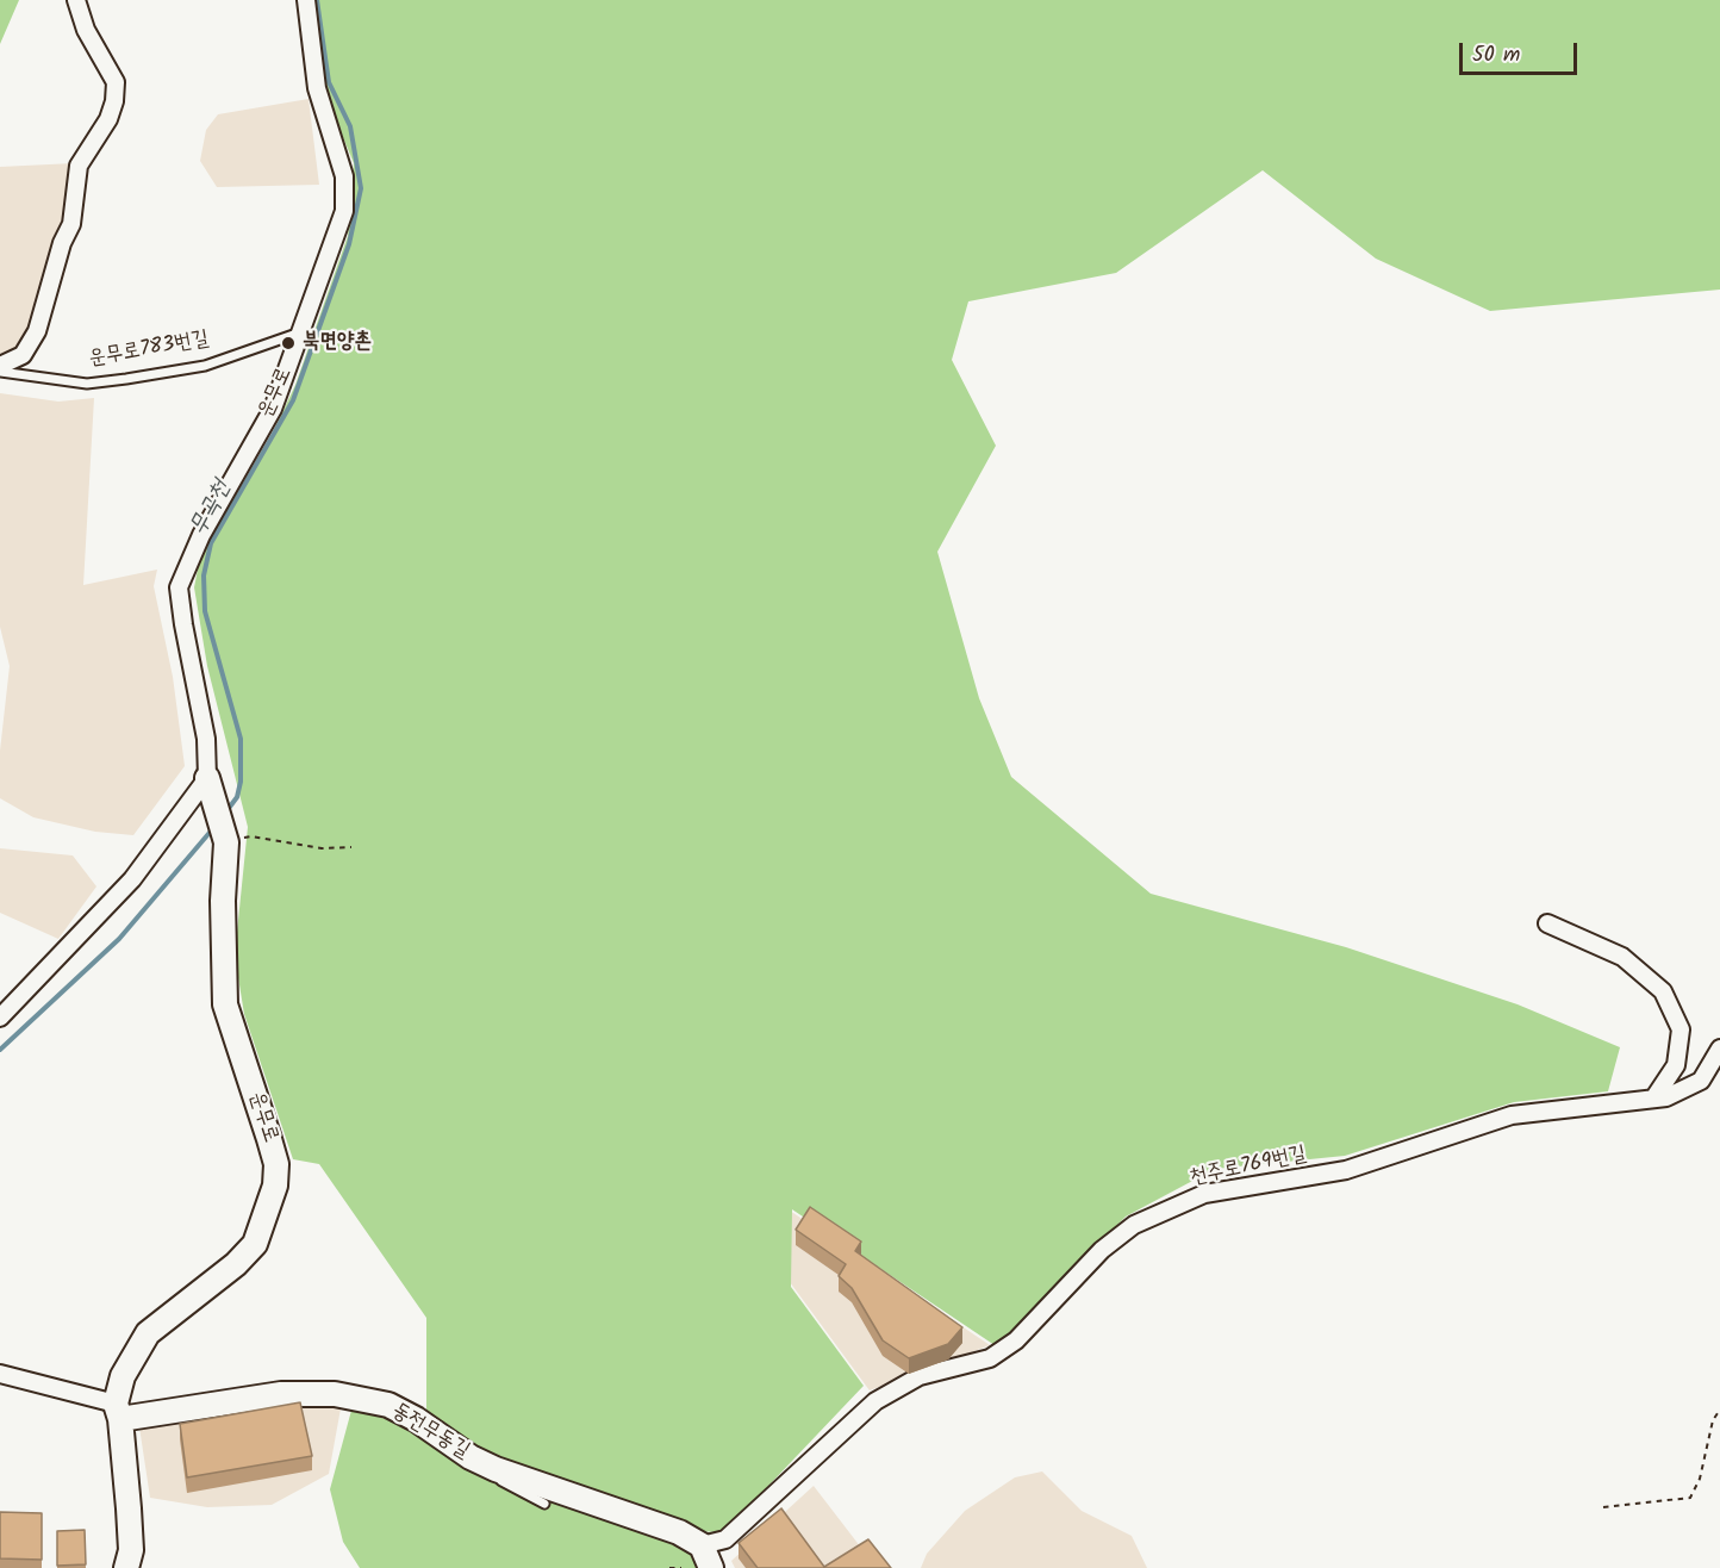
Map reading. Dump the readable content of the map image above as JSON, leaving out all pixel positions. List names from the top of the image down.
{
  "streets": {
    "street": [
      "운무로783번길",
      "운무로",
      "천주로769번길",
      "동전무동길"
    ]
  },
  "crossings": [
    ["운무로783번길", "운무로"],
    ["운무로", "동전무동길"],
    ["천주로769번길", "동전무동길"]
  ],
  "water": ["무곡천"],
  "places": ["북면양촌"],
  "scale_bar": "50 m"
}
